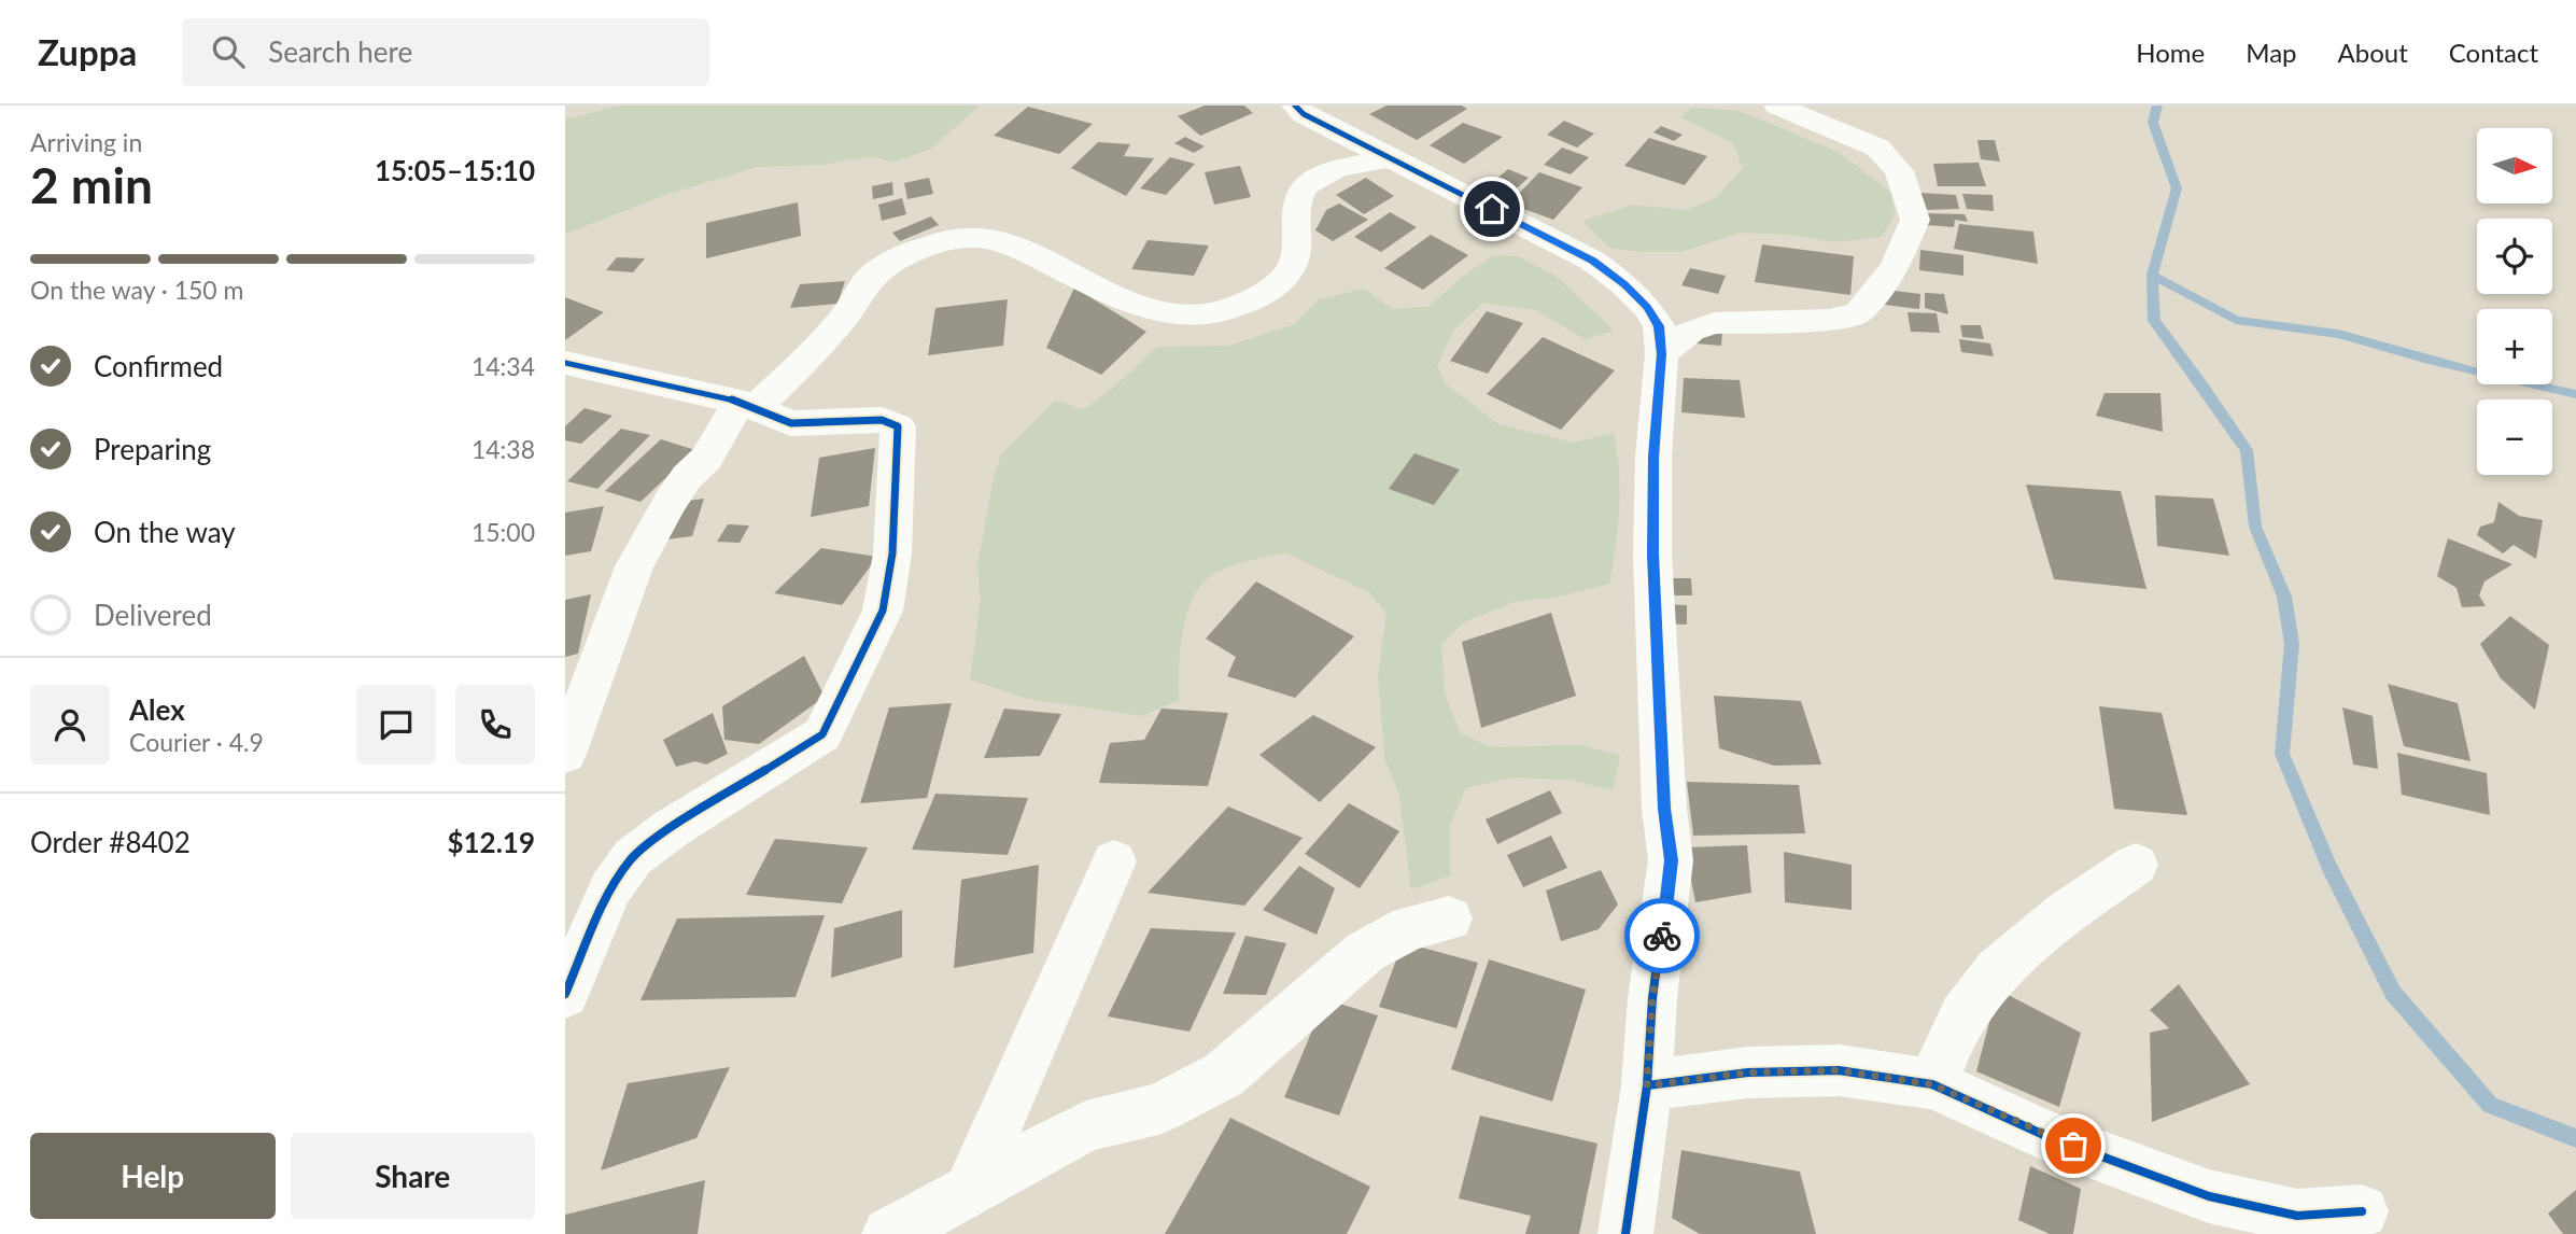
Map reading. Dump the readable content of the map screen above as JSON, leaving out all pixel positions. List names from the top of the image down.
{
  "north": "right",
  "page": {
    "header": "Zuppa",
    "search": "Search here",
    "nav": [
      "Home",
      "Map",
      "About",
      "Contact"
    ],
    "heading": ["2 min", "Arriving in", "15:05–15:10"],
    "panel": [
      "Alex",
      "Courier · 4.9",
      "Order #8402",
      "$12.19"
    ],
    "map_buttons": ["+", "−"],
    "bar": "On the way · 150 m",
    "list": [
      ["Confirmed", "14:34"],
      ["Preparing", "14:38"],
      ["On the way", "15:00"],
      "Delivered"
    ],
    "buttons": ["Help", "Share"]
  }
}
